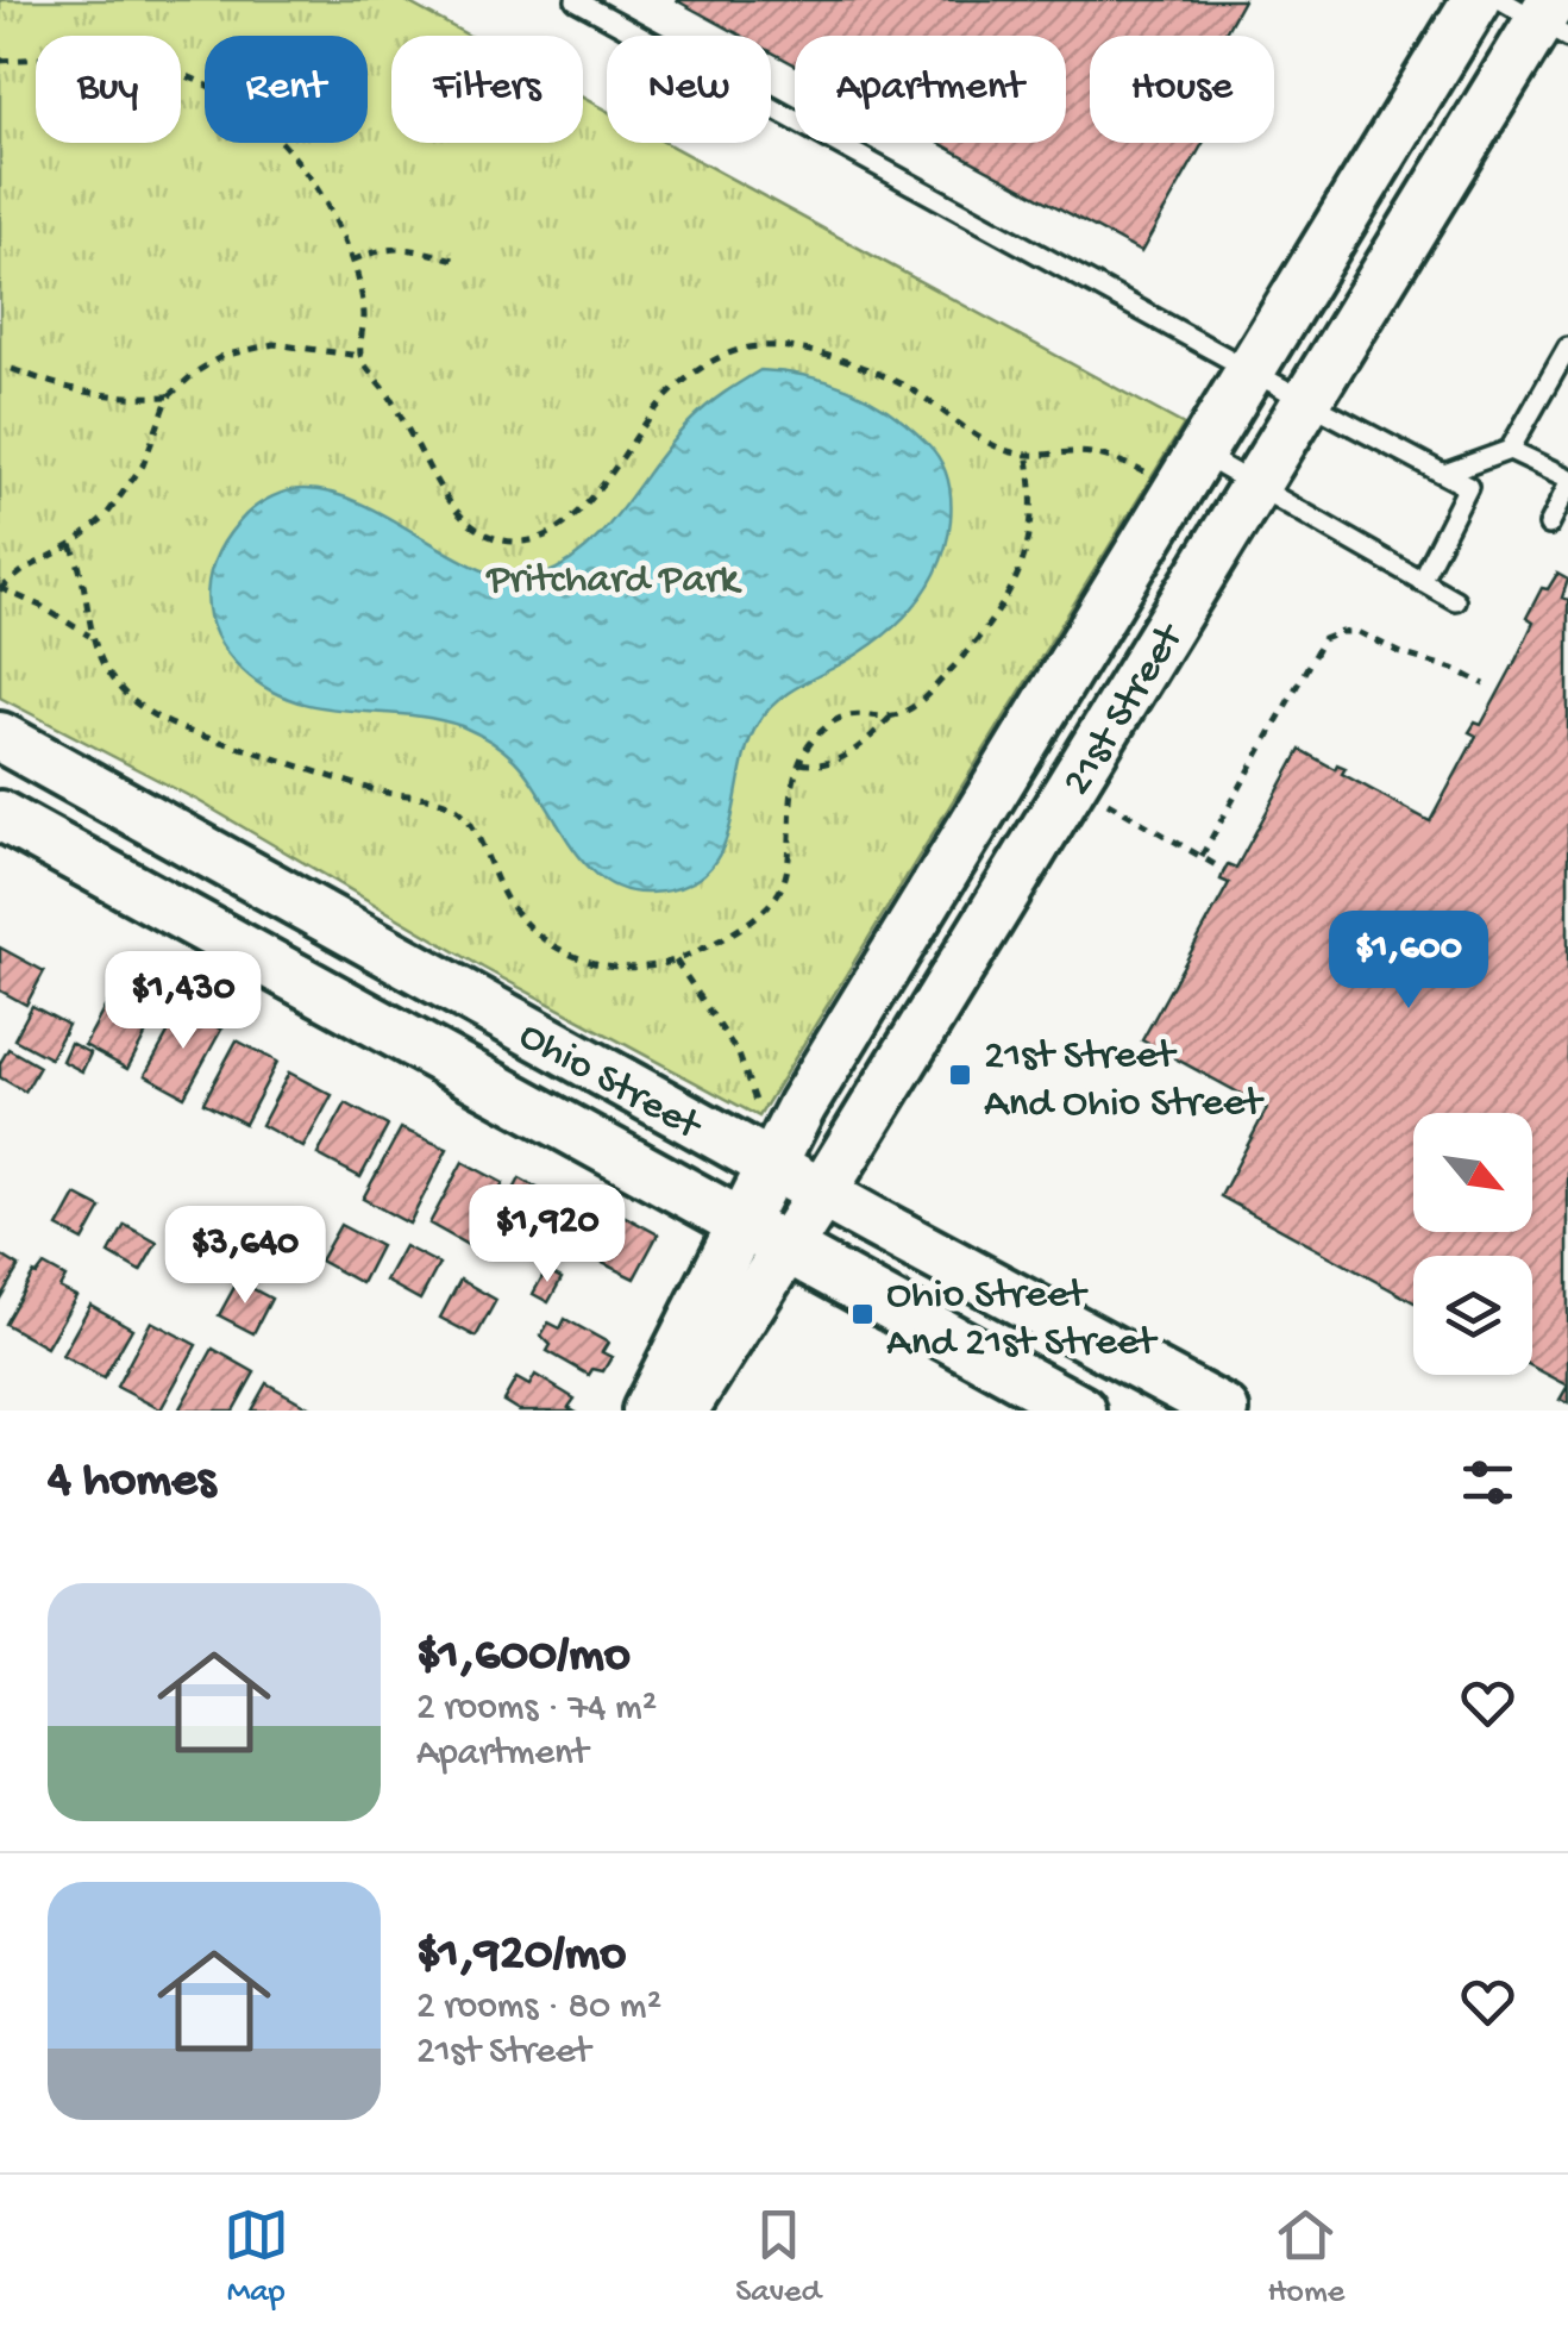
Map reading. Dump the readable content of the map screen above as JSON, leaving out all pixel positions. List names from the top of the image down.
{
  "streets": {
    "street": ["21st Street", "Ohio Street"]
  },
  "crossings": [
    ["21st Street", "Ohio Street"]
  ],
  "parks": ["Pritchard Park"],
  "places": {
    "transit": ["21st Street And Ohio Street", "Ohio Street And 21st Street"]
  },
  "north": "bottom right",
  "page": {
    "chip": [
      "Buy",
      "Rent",
      "Filters",
      "New",
      "Apartment",
      "House"
    ],
    "price": [
      "$1,600",
      "$1,430",
      "$1,920",
      "$3,640"
    ],
    "heading": "4 homes",
    "list": [
      {
        "name": "$1,600/mo",
        "note": "2 rooms · 74 m² · Apartment"
      },
      {
        "name": "$1,920/mo",
        "note": "2 rooms · 80 m² · 21st Street"
      }
    ],
    "tabs": ["Map", "Saved", "Home"]
  }
}
